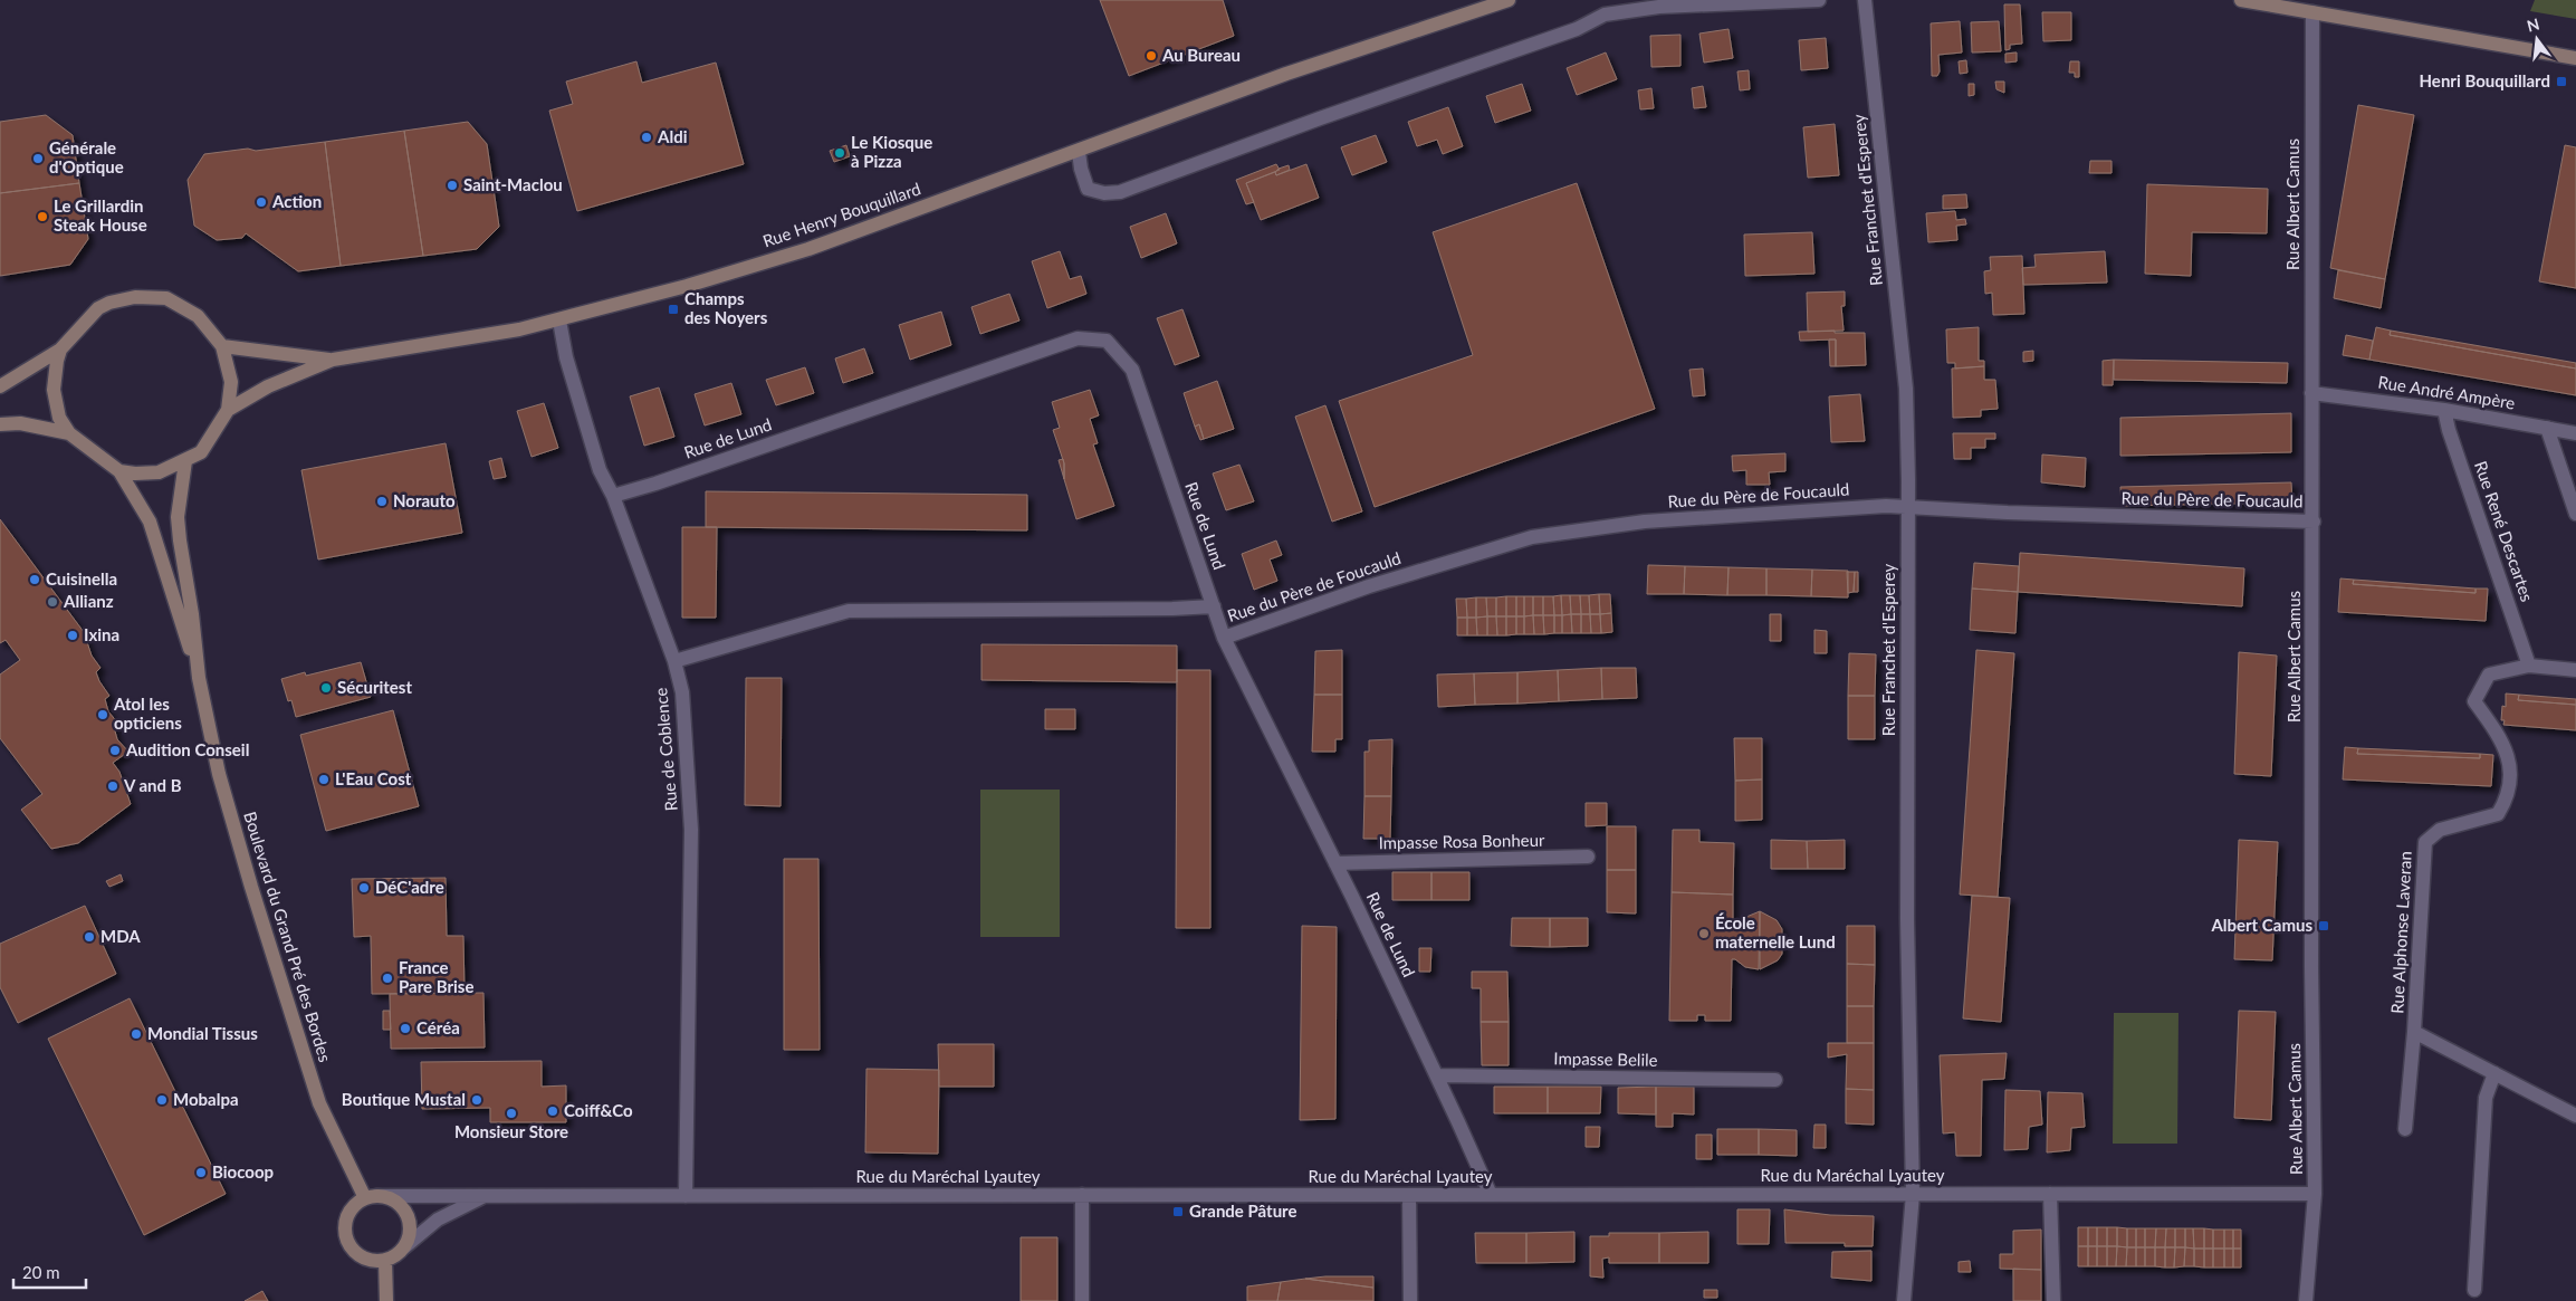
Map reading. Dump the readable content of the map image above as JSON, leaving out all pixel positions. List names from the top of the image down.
{
  "streets": {
    "main road": ["Rue Henry Bouquillard", "Boulevard du Grand Pré des Bordes"],
    "street": [
      "Rue Franchet d'Esperey",
      "Rue Albert Camus",
      "Rue André Ampère",
      "Rue de Lund",
      "Rue du Père de Foucauld",
      "Rue René Descartes",
      "Rue de Coblence",
      "Impasse Rosa Bonheur",
      "Rue Alphonse Laveran",
      "Impasse Belile",
      "Rue du Maréchal Lyautey"
    ]
  },
  "crossings": [
    ["Rue Franchet d'Esperey", "Rue du Père de Foucauld"],
    ["Rue Franchet d'Esperey", "Rue du Maréchal Lyautey"],
    ["Rue Albert Camus", "Rue André Ampère"],
    ["Rue Albert Camus", "Rue du Père de Foucauld"],
    ["Rue Albert Camus", "Rue du Maréchal Lyautey"],
    ["Rue Henry Bouquillard", "Rue de Coblence"],
    ["Rue Henry Bouquillard", "Boulevard du Grand Pré des Bordes"],
    ["Rue André Ampère", "Rue René Descartes"],
    ["Rue de Lund", "Rue du Père de Foucauld"],
    ["Rue de Lund", "Rue de Coblence"],
    ["Rue de Lund", "Impasse Rosa Bonheur"],
    ["Rue de Lund", "Impasse Belile"],
    ["Rue de Lund", "Rue du Maréchal Lyautey"],
    ["Rue du Père de Foucauld", "Rue de Coblence"],
    ["Rue René Descartes", "Rue Alphonse Laveran"],
    ["Rue de Coblence", "Rue du Maréchal Lyautey"],
    ["Boulevard du Grand Pré des Bordes", "Rue du Maréchal Lyautey"]
  ],
  "places": {
    "other": [
      "Au Bureau",
      "Aldi",
      "Le Kiosque à Pizza",
      "Générale d'Optique",
      "Saint-Maclou",
      "Action",
      "Le Grillardin Steak House",
      "Norauto",
      "Cuisinella",
      "Allianz",
      "Ixina",
      "Sécuritest",
      "Atol les opticiens",
      "Audition Conseil",
      "L'Eau Cost",
      "V and B",
      "DéC'adre",
      "École maternelle Lund",
      "MDA",
      "France Pare Brise",
      "Céréa",
      "Mondial Tissus",
      "Mobalpa",
      "Boutique Mustal",
      "Coiff&Co",
      "Monsieur Store",
      "Biocoop"
    ],
    "transit": [
      "Henri Bouquillard",
      "Champs des Noyers",
      "Albert Camus",
      "Grande Pâture"
    ]
  },
  "scale_bar": "20 m",
  "north": "top"
}
